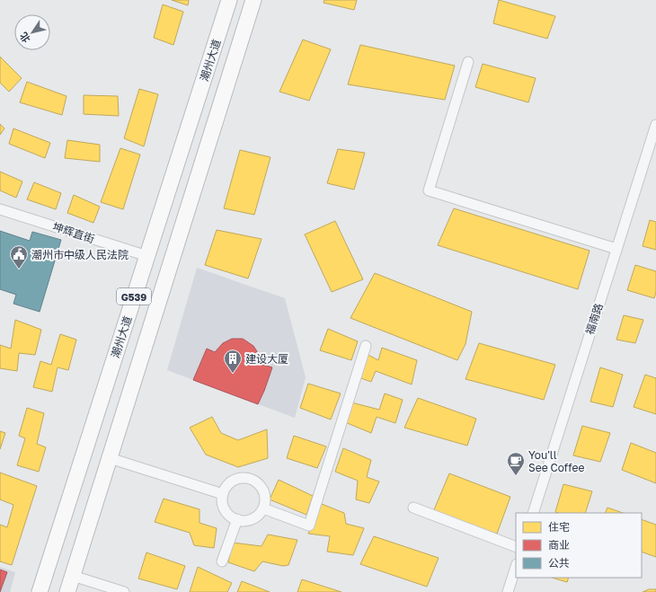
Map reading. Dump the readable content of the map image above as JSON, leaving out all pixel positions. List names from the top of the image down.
{
  "streets": {
    "highway": ["潮州大道", "G539"],
    "street": ["坤辉直街", "福南路"]
  },
  "crossings": [
    ["潮州大道", "坤辉直街"]
  ],
  "places": {
    "public building": ["潮州市中级人民法院"],
    "building": ["建设大厦"],
    "cafe": ["You'll See Coffee"]
  },
  "legend": ["住宅", "商业", "公共"],
  "north": "bottom left"
}
